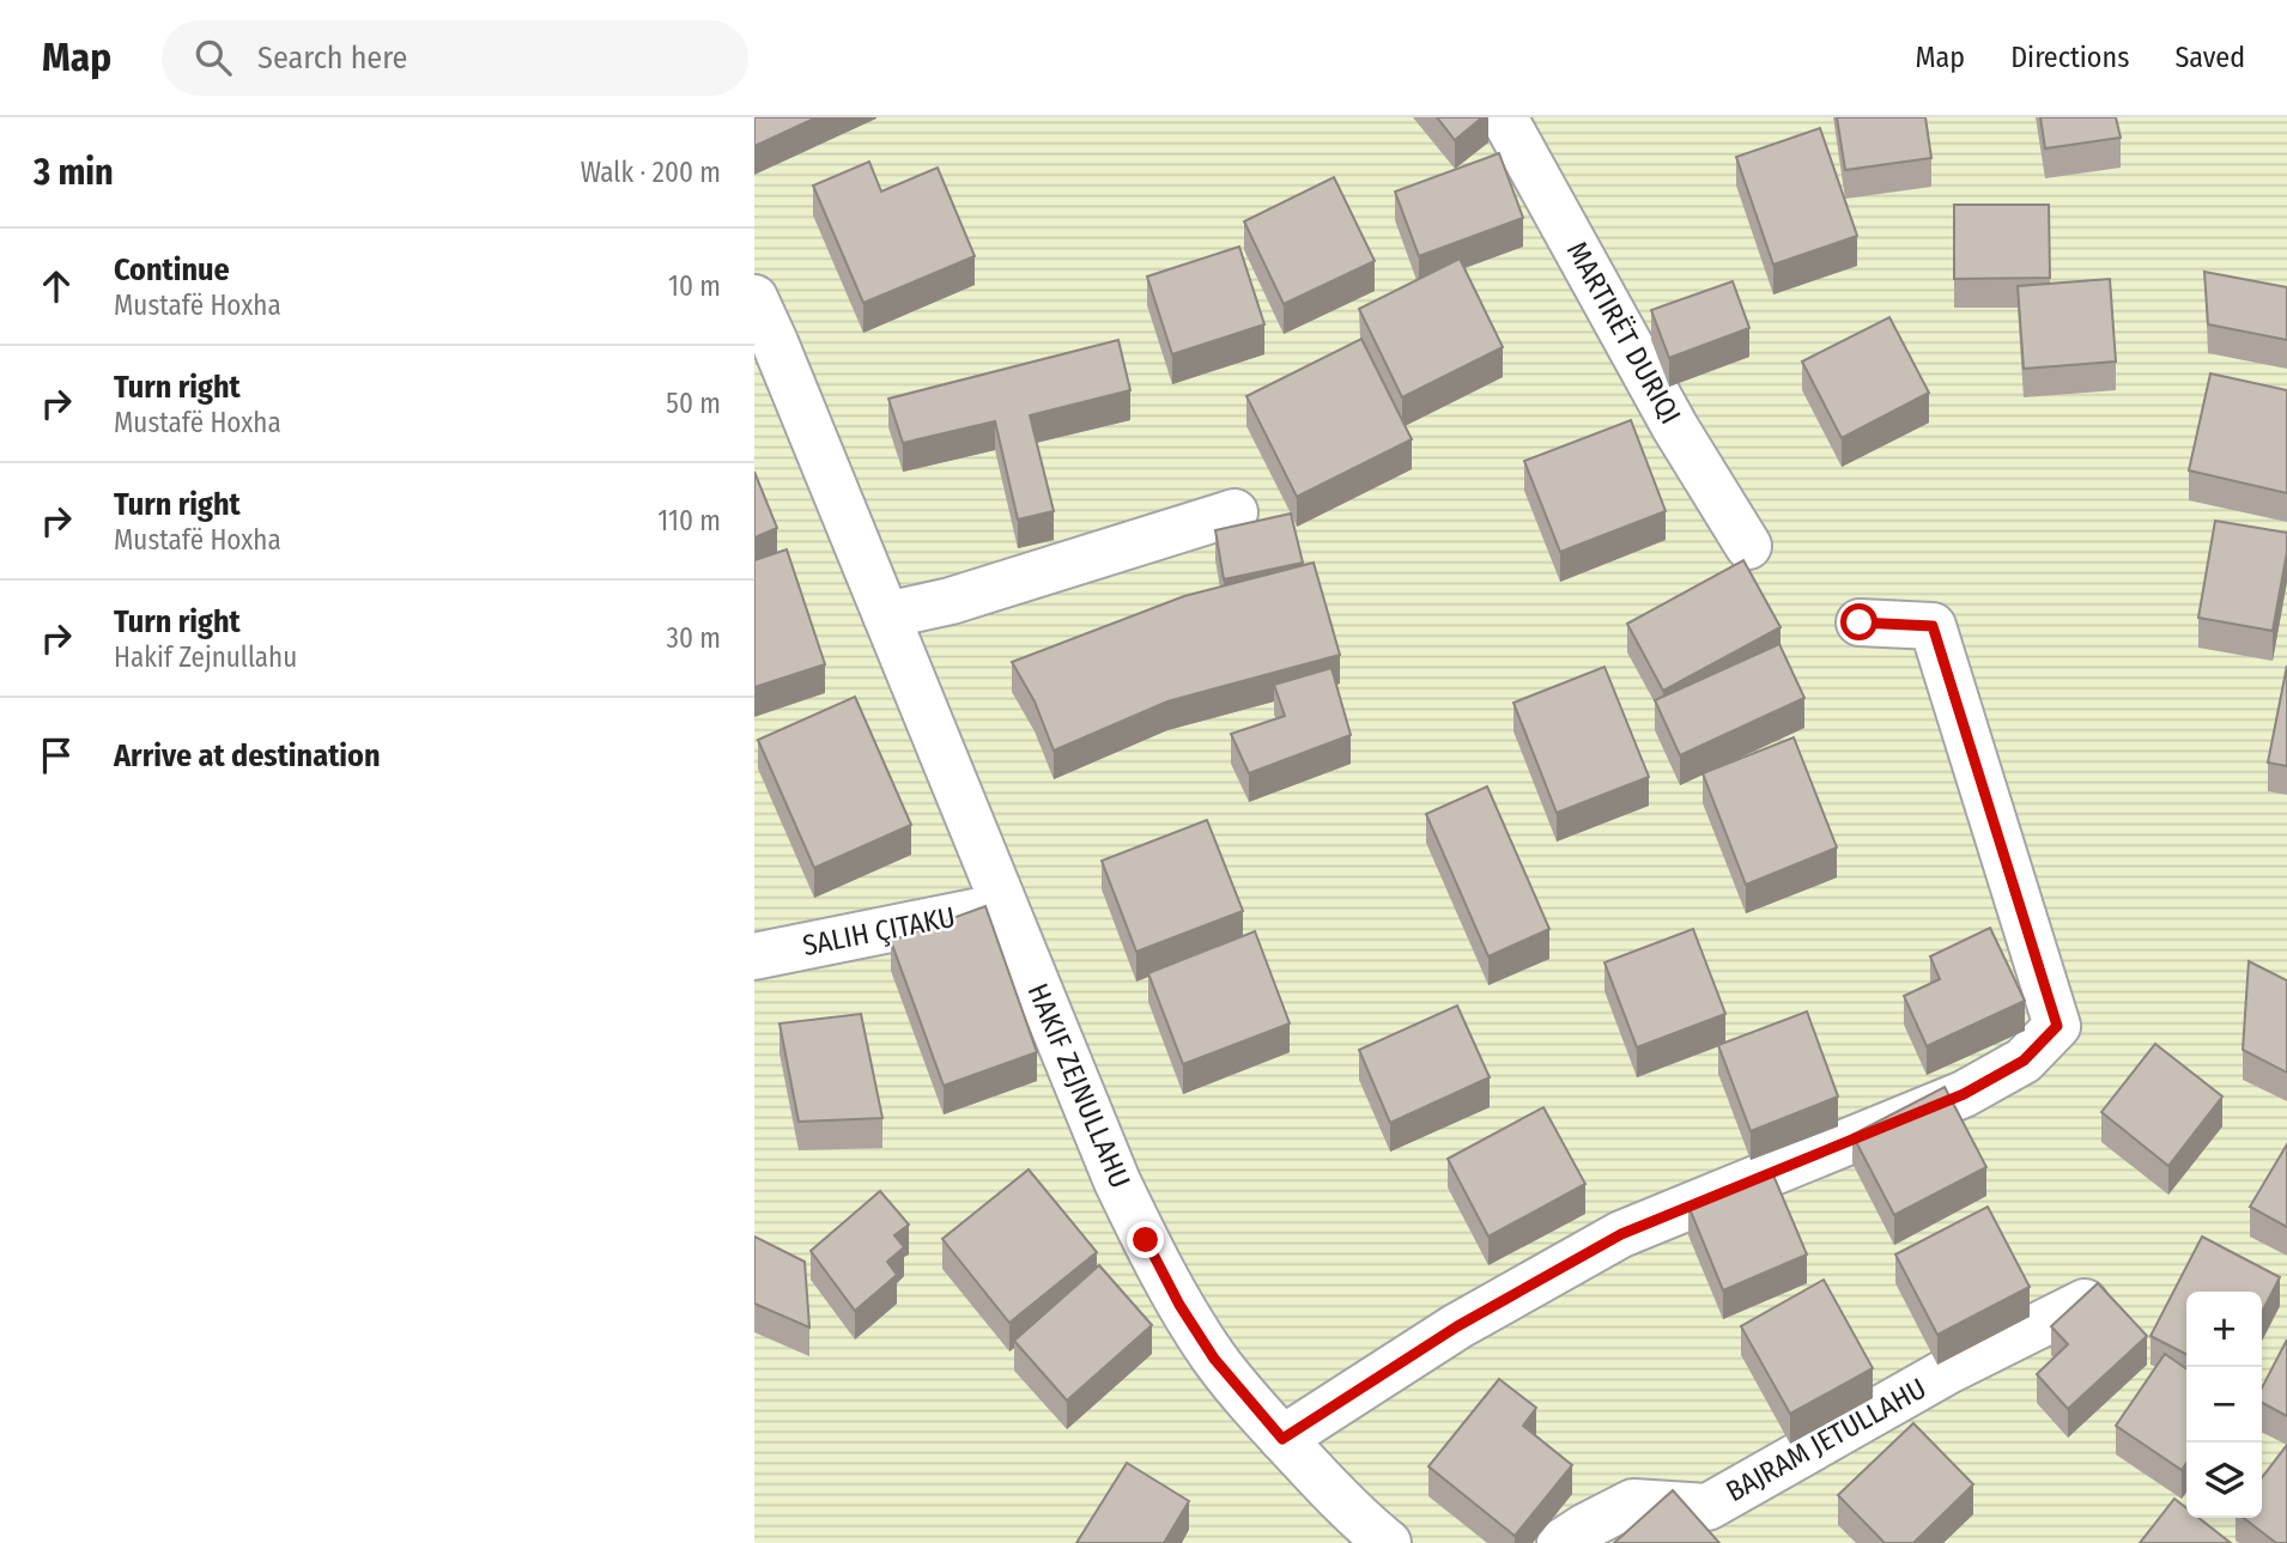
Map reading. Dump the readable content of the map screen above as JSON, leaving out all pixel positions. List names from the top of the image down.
{
  "streets": {
    "street": [
      "MARTIRËT DURIQI",
      "SALIH ÇITAKU",
      "HAKIF ZEJNULLAHU",
      "BAJRAM JETULLAHU"
    ]
  },
  "crossings": [
    ["SALIH ÇITAKU", "HAKIF ZEJNULLAHU"]
  ],
  "page": {
    "header": "Map",
    "search": "Search here",
    "nav": ["Map", "Directions", "Saved"],
    "heading": ["3 min", "Walk · 200 m"],
    "list": [
      ["Continue", "Mustafë Hoxha", "10 m"],
      ["Turn right", "Mustafë Hoxha", "50 m"],
      ["Turn right", "Mustafë Hoxha", "110 m"],
      ["Turn right", "Hakif Zejnullahu", "30 m"],
      "Arrive at destination"
    ],
    "map_buttons": ["+", "−"]
  }
}
